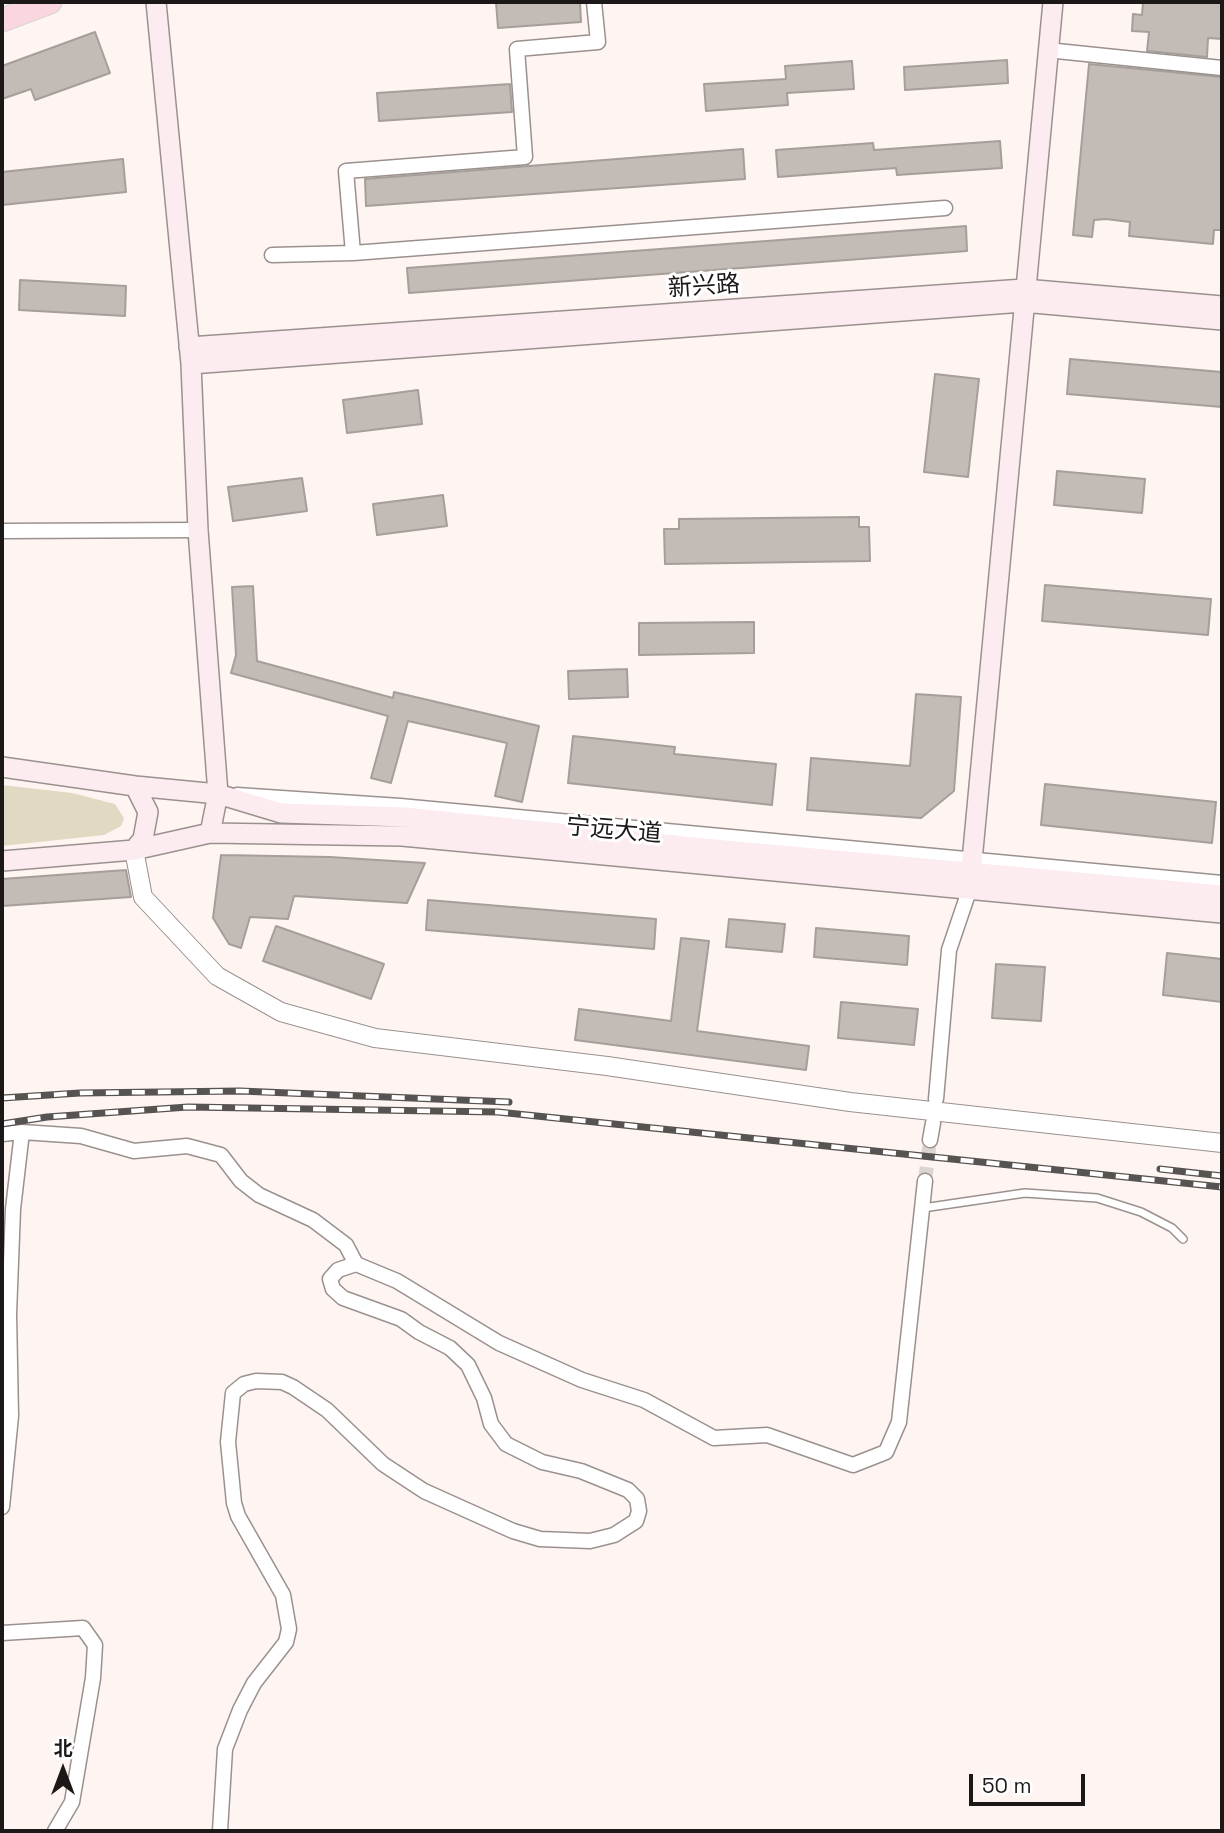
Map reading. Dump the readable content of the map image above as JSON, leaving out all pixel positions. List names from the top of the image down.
{
  "streets": {
    "main road": ["新兴路", "宁远大道"]
  },
  "scale_bar": "50 m",
  "north": "top"
}
